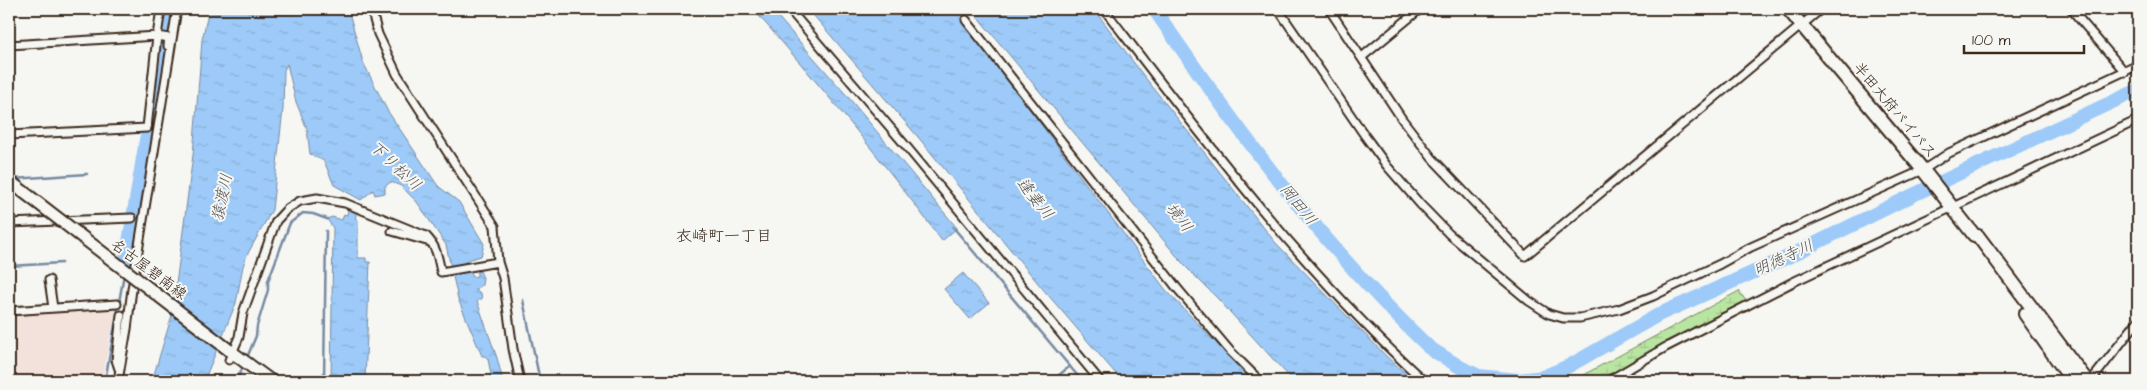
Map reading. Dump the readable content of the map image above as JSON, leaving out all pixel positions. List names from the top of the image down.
{
  "streets": {
    "highway": ["半田大府パイパス"],
    "main road": ["名古屋碧南線"]
  },
  "districts": ["衣崎町一丁目"],
  "water": [
    "下り松川",
    "猿渡川",
    "逢妻川",
    "岡田川",
    "境川",
    "明徳寺川"
  ],
  "scale_bar": "100 m"
}
